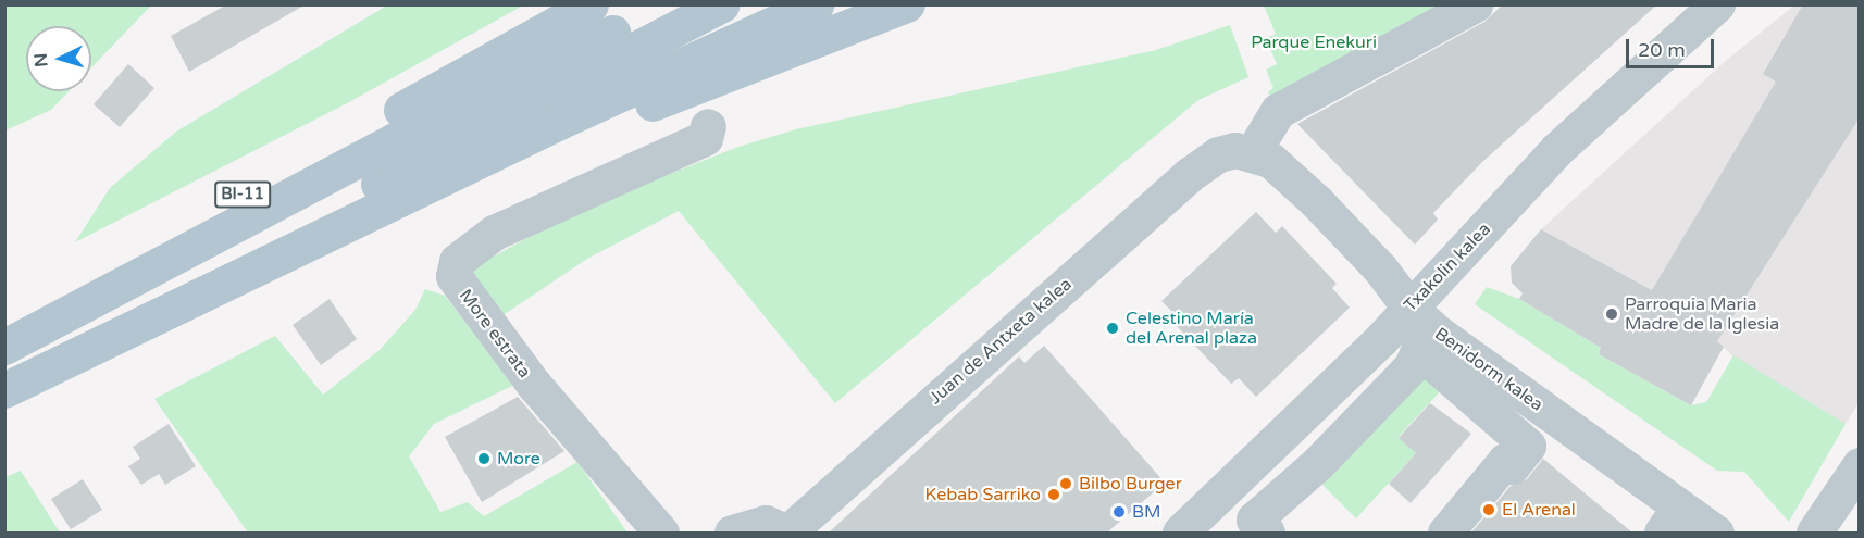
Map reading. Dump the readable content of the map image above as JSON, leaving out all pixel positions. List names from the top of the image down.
{
  "streets": {
    "main road": ["BI-11"],
    "street": [
      "Txakolin kalea",
      "More estrata",
      "Juan de Antxeta kalea",
      "Benidorm kalea"
    ]
  },
  "crossings": [
    ["Txakolin kalea", "Benidorm kalea"],
    ["Juan de Antxeta kalea", "Benidorm kalea"]
  ],
  "parks": ["Parque Enekuri"],
  "places": [
    "Parroquia Maria Madre de la Iglesia",
    "Celestino María del Arenal plaza",
    "More",
    "Bilbo Burger",
    "Kebab Sarriko",
    "El Arenal",
    "BM"
  ],
  "scale_bar": "20 m",
  "north": "left"
}
